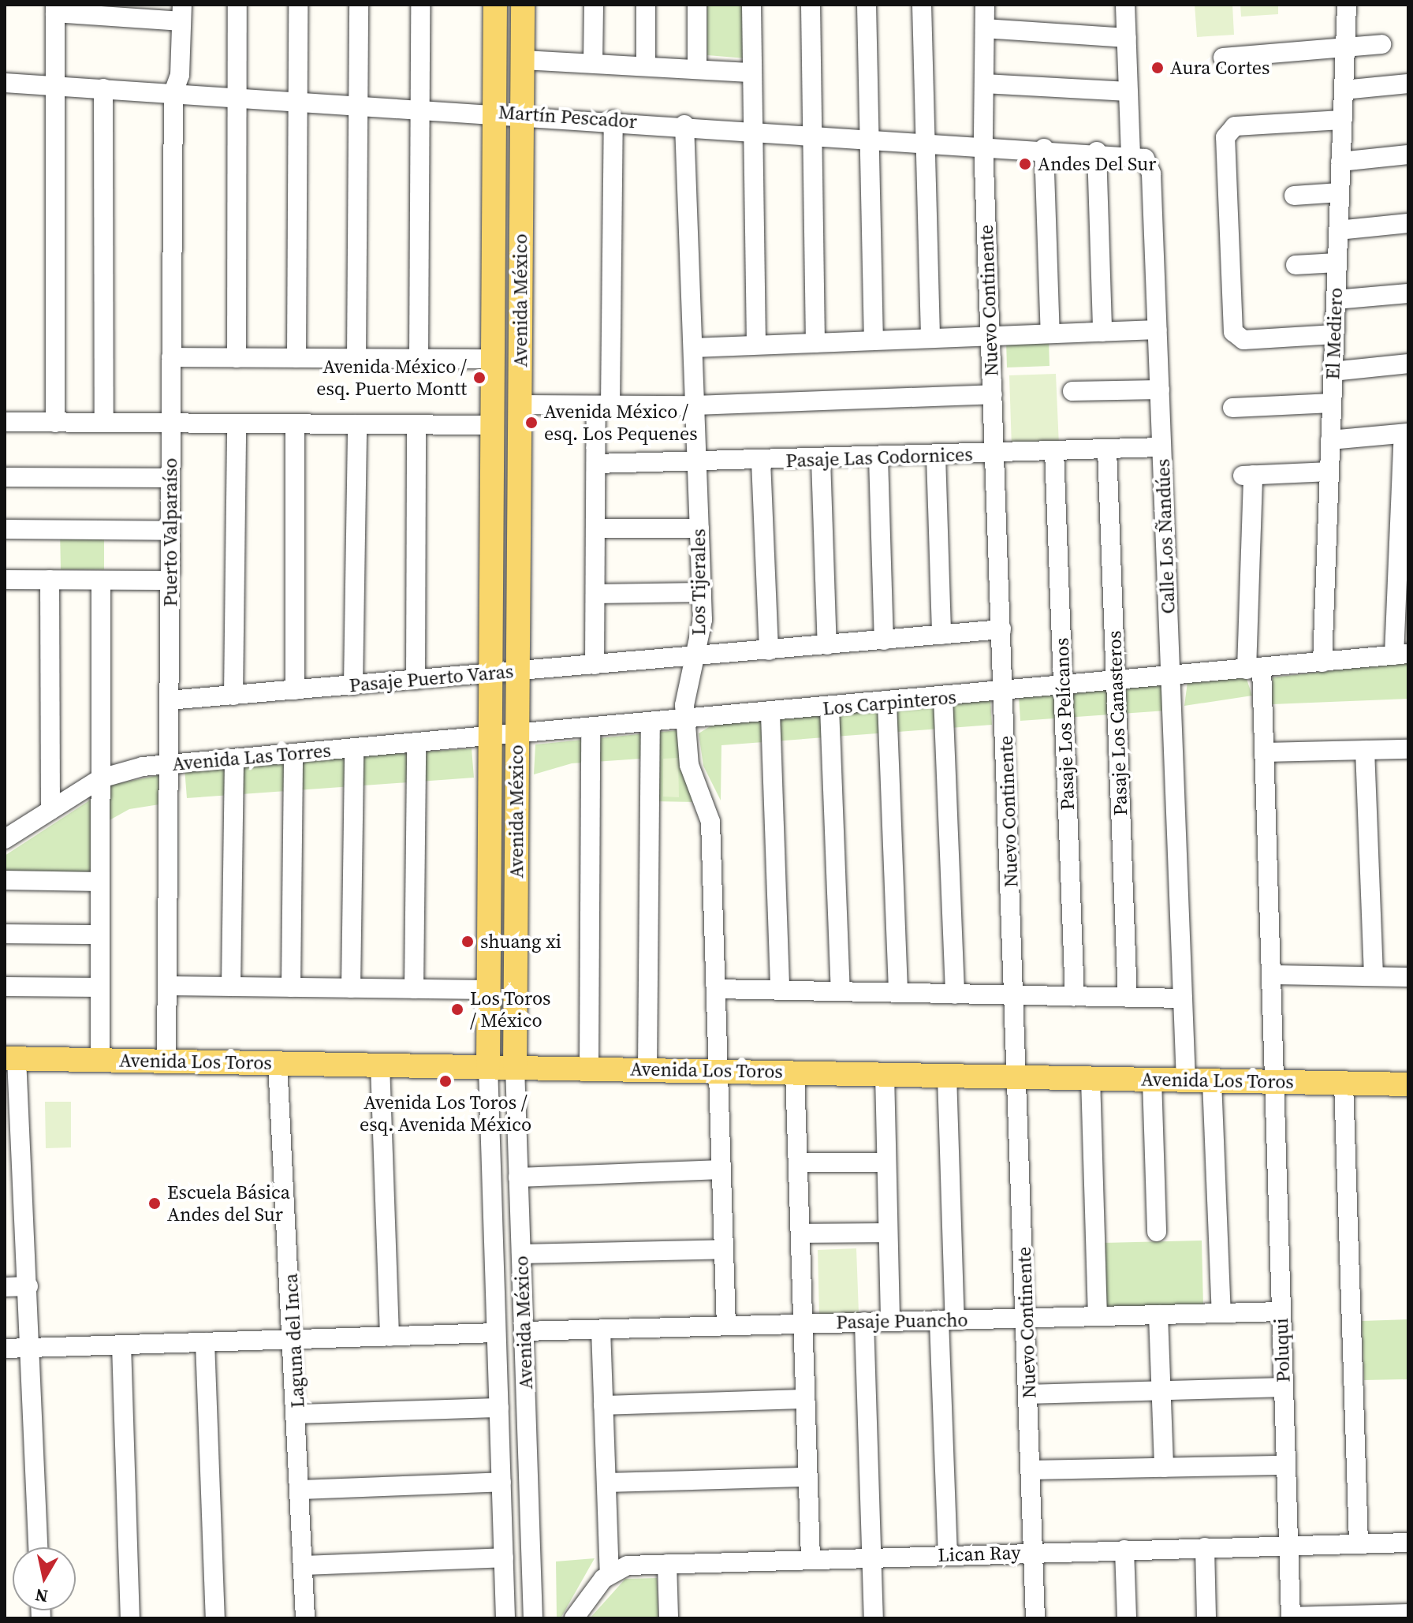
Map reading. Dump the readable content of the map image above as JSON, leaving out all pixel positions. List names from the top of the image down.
{
  "streets": {
    "main road": ["Avenida México", "Avenida Los Toros"],
    "street": [
      "Martín Pescador",
      "Nuevo Continente",
      "El Mediero",
      "Pasaje Las Codornices",
      "Puerto Valparaíso",
      "Calle Los Ñandúes",
      "Los Tijerales",
      "Pasaje Puerto Varas",
      "Los Carpinteros",
      "Pasaje Los Canasteros",
      "Pasaje Los Pelícanos",
      "Avenida Las Torres",
      "Pasaje Puancho",
      "Laguna del Inca",
      "Poluqui",
      "Lican Ray"
    ]
  },
  "crossings": [
    ["Martín Pescador", "Avenida México"],
    ["Martín Pescador", "Nuevo Continente"],
    ["Martín Pescador", "Puerto Valparaíso"],
    ["Martín Pescador", "Calle Los Ñandúes"],
    ["Martín Pescador", "Los Tijerales"],
    ["Avenida México", "Pasaje Puerto Varas"],
    ["Avenida México", "Los Carpinteros"],
    ["Avenida México", "Avenida Las Torres"],
    ["Avenida México", "Avenida Los Toros"],
    ["Avenida México", "Pasaje Puancho"],
    ["Nuevo Continente", "Pasaje Las Codornices"],
    ["Nuevo Continente", "Pasaje Puerto Varas"],
    ["Nuevo Continente", "Los Carpinteros"],
    ["Nuevo Continente", "Avenida Los Toros"],
    ["Nuevo Continente", "Pasaje Puancho"],
    ["Nuevo Continente", "Lican Ray"],
    ["El Mediero", "Los Carpinteros"],
    ["El Mediero", "Poluqui"],
    ["Pasaje Las Codornices", "Calle Los Ñandúes"],
    ["Pasaje Las Codornices", "Los Tijerales"],
    ["Pasaje Las Codornices", "Pasaje Los Canasteros"],
    ["Pasaje Las Codornices", "Pasaje Los Pelícanos"],
    ["Puerto Valparaíso", "Pasaje Puerto Varas"],
    ["Puerto Valparaíso", "Avenida Las Torres"],
    ["Puerto Valparaíso", "Avenida Los Toros"],
    ["Calle Los Ñandúes", "Los Carpinteros"],
    ["Calle Los Ñandúes", "Avenida Los Toros"],
    ["Los Tijerales", "Pasaje Puerto Varas"],
    ["Los Tijerales", "Los Carpinteros"],
    ["Los Tijerales", "Avenida Los Toros"],
    ["Los Tijerales", "Pasaje Puancho"],
    ["Los Carpinteros", "Pasaje Los Canasteros"],
    ["Los Carpinteros", "Pasaje Los Pelícanos"],
    ["Los Carpinteros", "Avenida Las Torres"],
    ["Los Carpinteros", "Poluqui"],
    ["Avenida Los Toros", "Laguna del Inca"],
    ["Avenida Los Toros", "Poluqui"],
    ["Pasaje Puancho", "Poluqui"],
    ["Poluqui", "Lican Ray"]
  ],
  "places": [
    "Aura Cortes",
    "Andes Del Sur",
    "Avenida México / esq. Puerto Montt",
    "Avenida México / esq. Los Pequenes",
    "shuang xi",
    "Los Toros / México",
    "Avenida Los Toros / esq. Avenida México",
    "Escuela Básica Andes del Sur"
  ],
  "north": "bottom"
}
